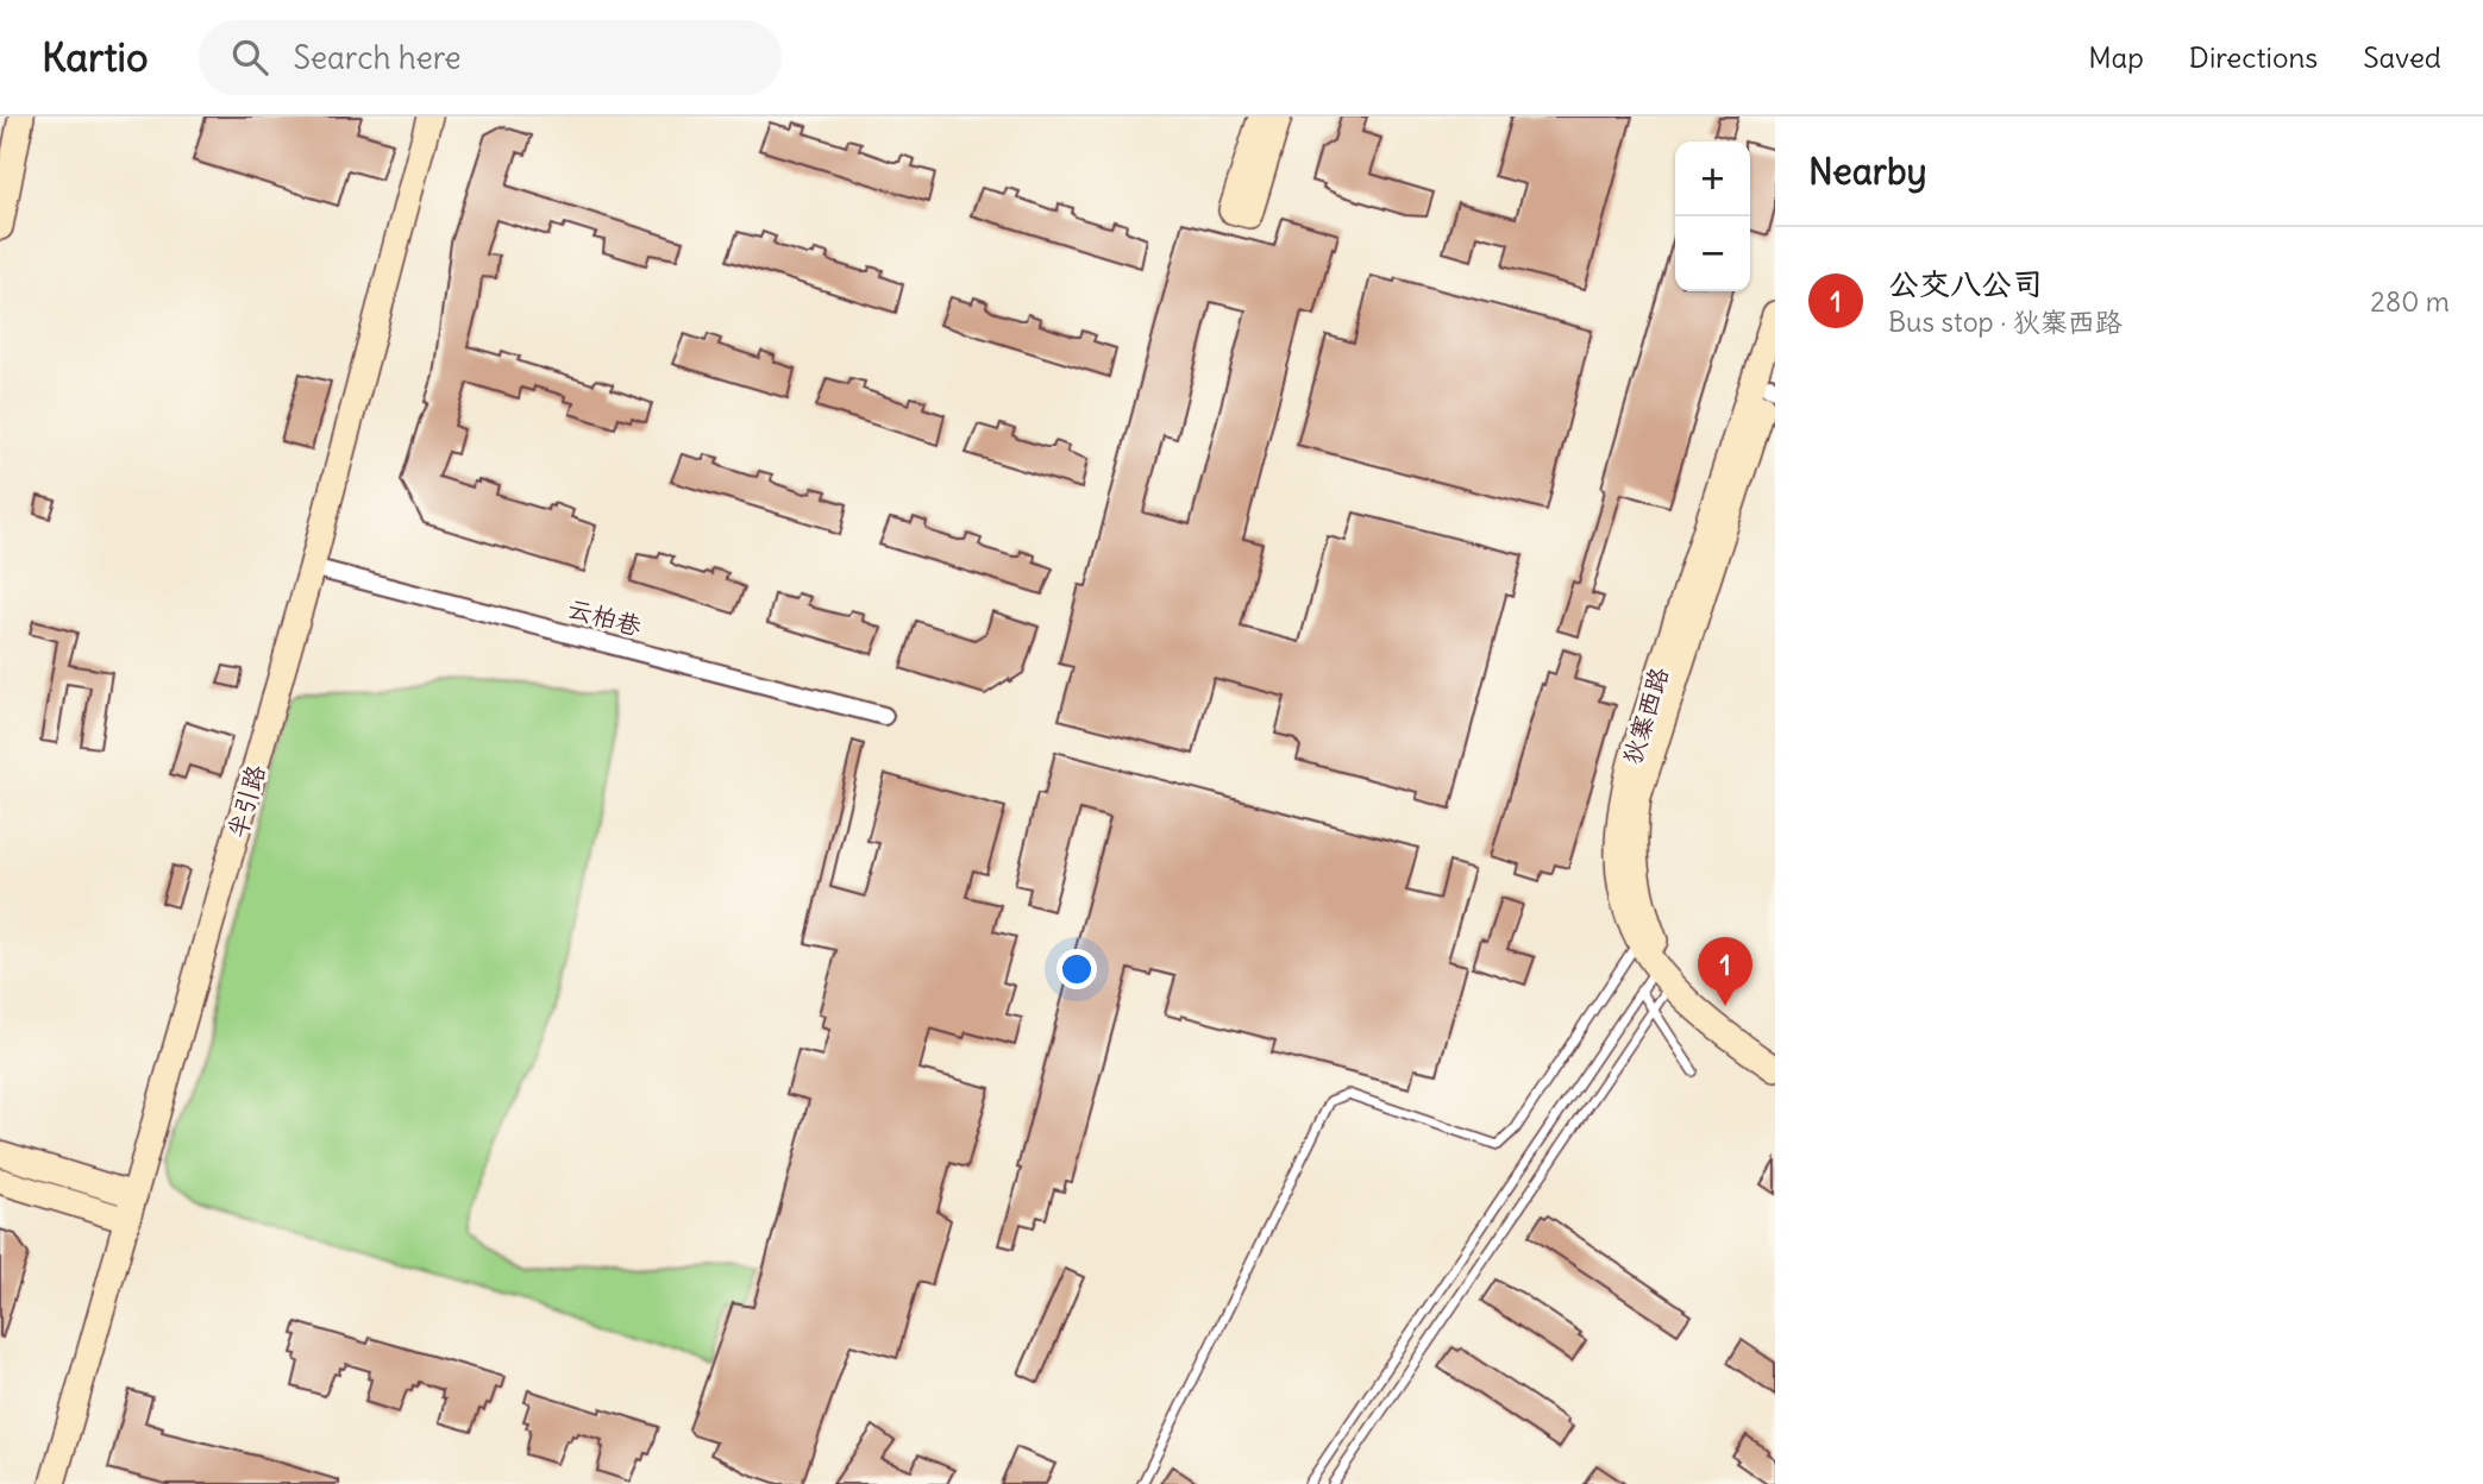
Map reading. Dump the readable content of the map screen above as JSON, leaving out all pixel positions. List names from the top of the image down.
{
  "streets": {
    "street": ["云柏巷", "狄寨西路", "半引路"]
  },
  "crossings": [
    ["云柏巷", "半引路"]
  ],
  "page": {
    "header": "Kartio",
    "search": "Search here",
    "nav": ["Map", "Directions", "Saved"],
    "heading": "Nearby",
    "map_buttons": ["+", "−"],
    "list": [
      {
        "mark": "1",
        "name": "公交八公司",
        "note": "Bus stop · 狄寨西路",
        "value": "280 m"
      }
    ],
    "pins": "1"
  }
}
